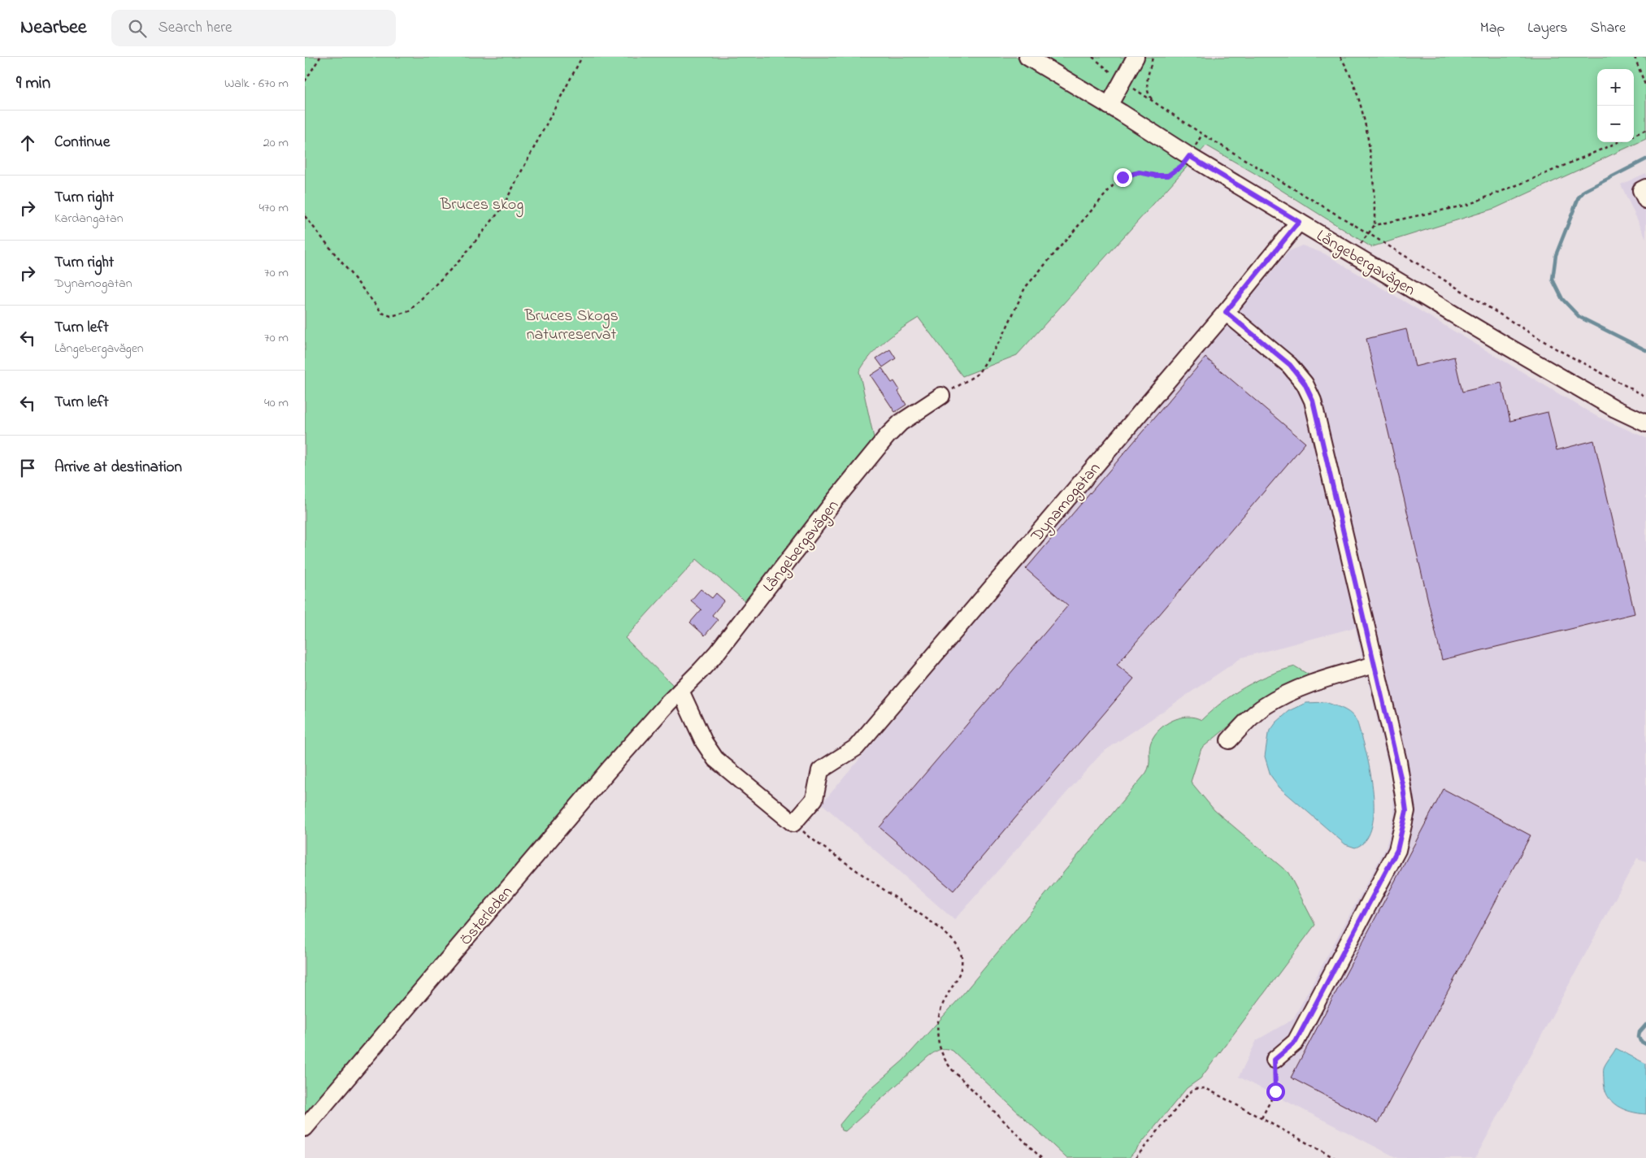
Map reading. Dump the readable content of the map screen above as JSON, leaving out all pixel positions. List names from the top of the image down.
{
  "streets": {
    "street": ["Långebergavägen", "Dynamogatan", "Österleden"]
  },
  "crossings": [
    ["Långebergavägen", "Dynamogatan"],
    ["Långebergavägen", "Österleden"]
  ],
  "parks": ["Bruces skog", "Bruces Skogs naturreservat"],
  "page": {
    "header": "Nearbee",
    "search": "Search here",
    "nav": ["Map", "Layers", "Share"],
    "heading": ["9 min", "Walk · 670 m"],
    "map_buttons": ["+", "−"],
    "list": [
      ["Continue", "20 m"],
      ["Turn right", "Kardangatan", "470 m"],
      ["Turn right", "Dynamogatan", "70 m"],
      ["Turn left", "Långebergavägen", "70 m"],
      ["Turn left", "40 m"],
      "Arrive at destination"
    ]
  }
}
